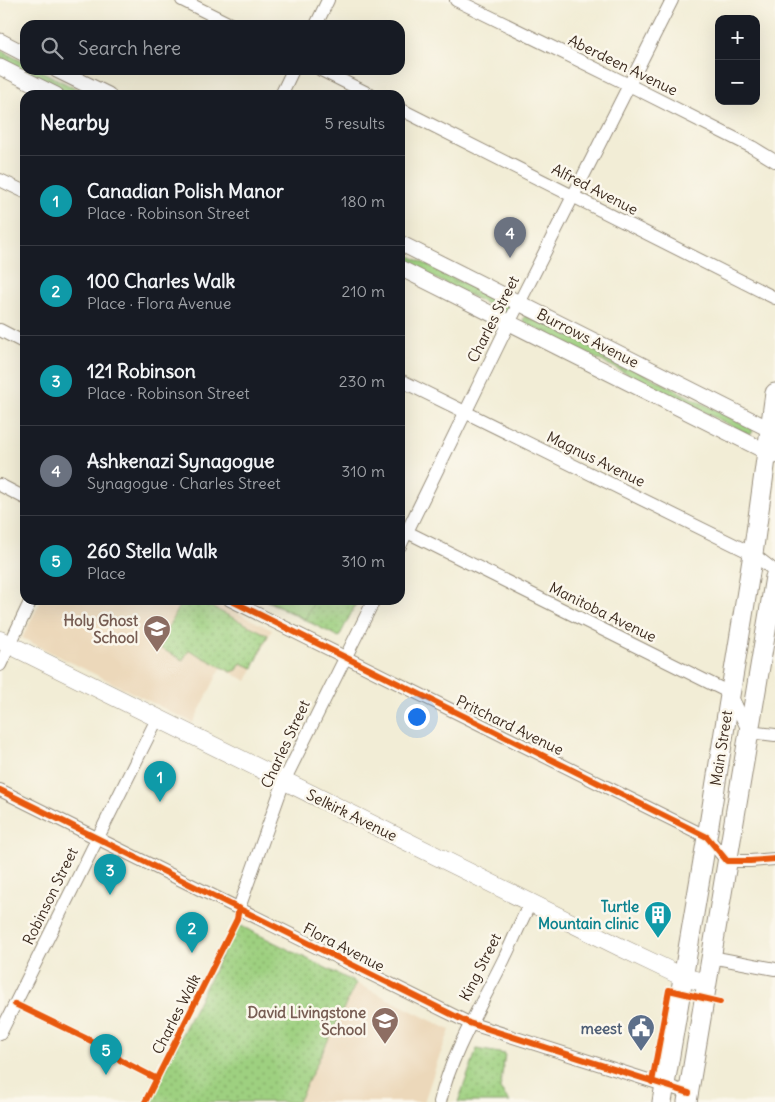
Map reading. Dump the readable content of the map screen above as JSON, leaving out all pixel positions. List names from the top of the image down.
{
  "streets": {
    "main road": ["Main Street", "Selkirk Avenue"],
    "street": [
      "Aberdeen Avenue",
      "Alfred Avenue",
      "Charles Street",
      "Burrows Avenue",
      "Magnus Avenue",
      "Manitoba Avenue",
      "Pritchard Avenue",
      "Robinson Street",
      "Flora Avenue",
      "King Street"
    ],
    "cycle path": ["Charles Walk"]
  },
  "crossings": [
    ["Aberdeen Avenue", "Charles Street"],
    ["Alfred Avenue", "Charles Street"],
    ["Charles Street", "Burrows Avenue"],
    ["Charles Street", "Magnus Avenue"],
    ["Charles Street", "Pritchard Avenue"],
    ["Charles Street", "Selkirk Avenue"],
    ["Charles Street", "Flora Avenue"],
    ["Burrows Avenue", "Main Street"],
    ["Magnus Avenue", "Main Street"],
    ["Manitoba Avenue", "Main Street"],
    ["Pritchard Avenue", "Main Street"],
    ["Main Street", "Selkirk Avenue"],
    ["Main Street", "Flora Avenue"],
    ["Selkirk Avenue", "Robinson Street"],
    ["Selkirk Avenue", "King Street"],
    ["Robinson Street", "Flora Avenue"],
    ["Flora Avenue", "King Street"]
  ],
  "places": {
    "school or university": ["Holy Ghost School", "David Livingstone School"],
    "building": ["Turtle Mountain clinic"],
    "public building": ["meest"]
  },
  "page": {
    "map_buttons": ["+", "−"],
    "search": "Search here",
    "heading": ["Nearby", "5 results"],
    "list": [
      {
        "mark": "1",
        "name": "Canadian Polish Manor",
        "note": "Place · Robinson Street",
        "value": "180 m"
      },
      {
        "mark": "2",
        "name": "100 Charles Walk",
        "note": "Place · Flora Avenue",
        "value": "210 m"
      },
      {
        "mark": "3",
        "name": "121 Robinson",
        "note": "Place · Robinson Street",
        "value": "230 m"
      },
      {
        "mark": "4",
        "name": "Ashkenazi Synagogue",
        "note": "Synagogue · Charles Street",
        "value": "310 m"
      },
      {
        "mark": "5",
        "name": "260 Stella Walk",
        "note": "Place",
        "value": "310 m"
      }
    ],
    "pins": [
      "4",
      "1",
      "3",
      "2",
      "5"
    ]
  }
}
